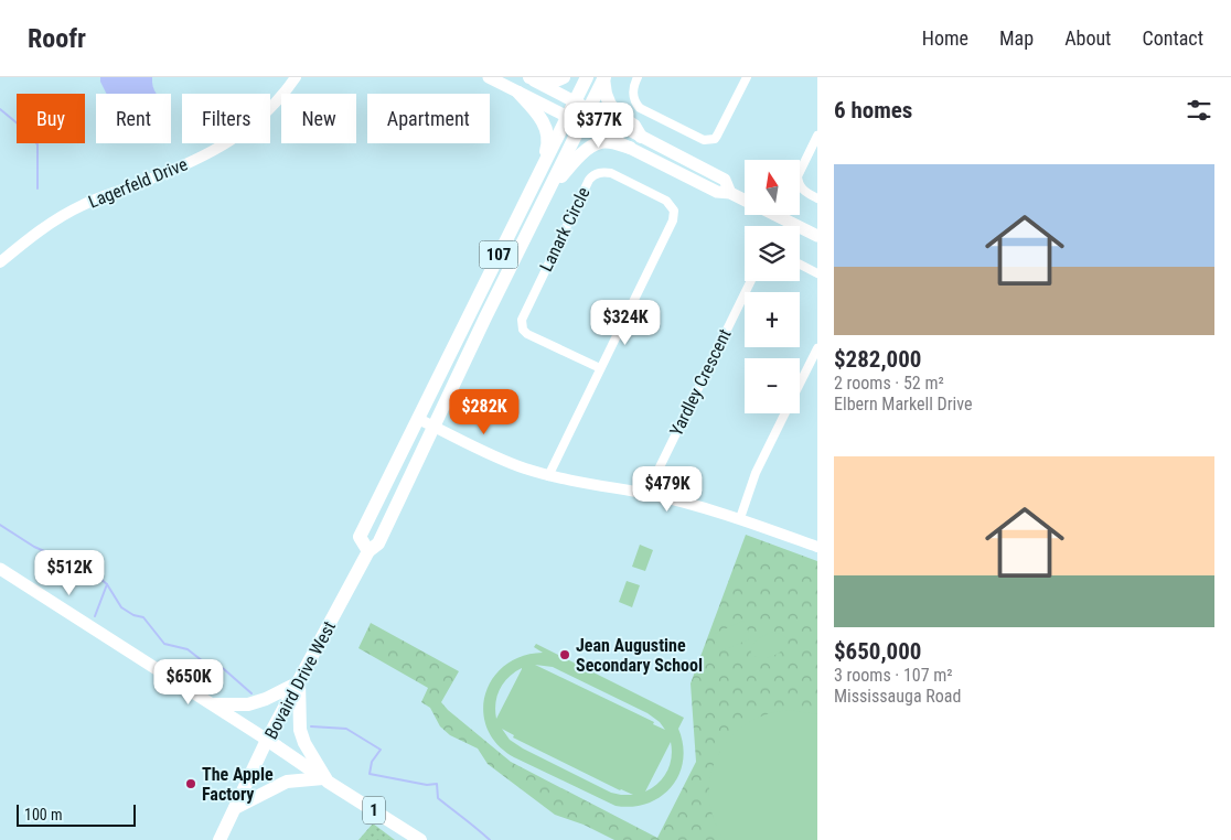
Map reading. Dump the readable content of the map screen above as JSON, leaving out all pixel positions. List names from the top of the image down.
{
  "streets": {
    "main road": ["107", "Bovaird Drive West", "1"],
    "street": ["Lagerfeld Drive", "Lanark Circle", "Yardley Crescent"]
  },
  "crossings": [
    ["107", "Bovaird Drive West"],
    ["Bovaird Drive West", "1"]
  ],
  "places": ["Jean Augustine Secondary School", "The Apple Factory"],
  "scale_bar": "100 m",
  "north": "top",
  "page": {
    "header": "Roofr",
    "nav": [
      "Home",
      "Map",
      "About",
      "Contact"
    ],
    "heading": "6 homes",
    "chip": [
      "Buy",
      "Rent",
      "Filters",
      "New",
      "Apartment"
    ],
    "price": [
      "$377K",
      "$324K",
      "$282K",
      "$479K",
      "$512K",
      "$650K"
    ],
    "list": [
      {
        "name": "$282,000",
        "note": "2 rooms · 52 m² · Elbern Markell Drive"
      },
      {
        "name": "$650,000",
        "note": "3 rooms · 107 m² · Mississauga Road"
      }
    ],
    "map_buttons": ["+", "−"],
    "scale": "100 m"
  }
}
